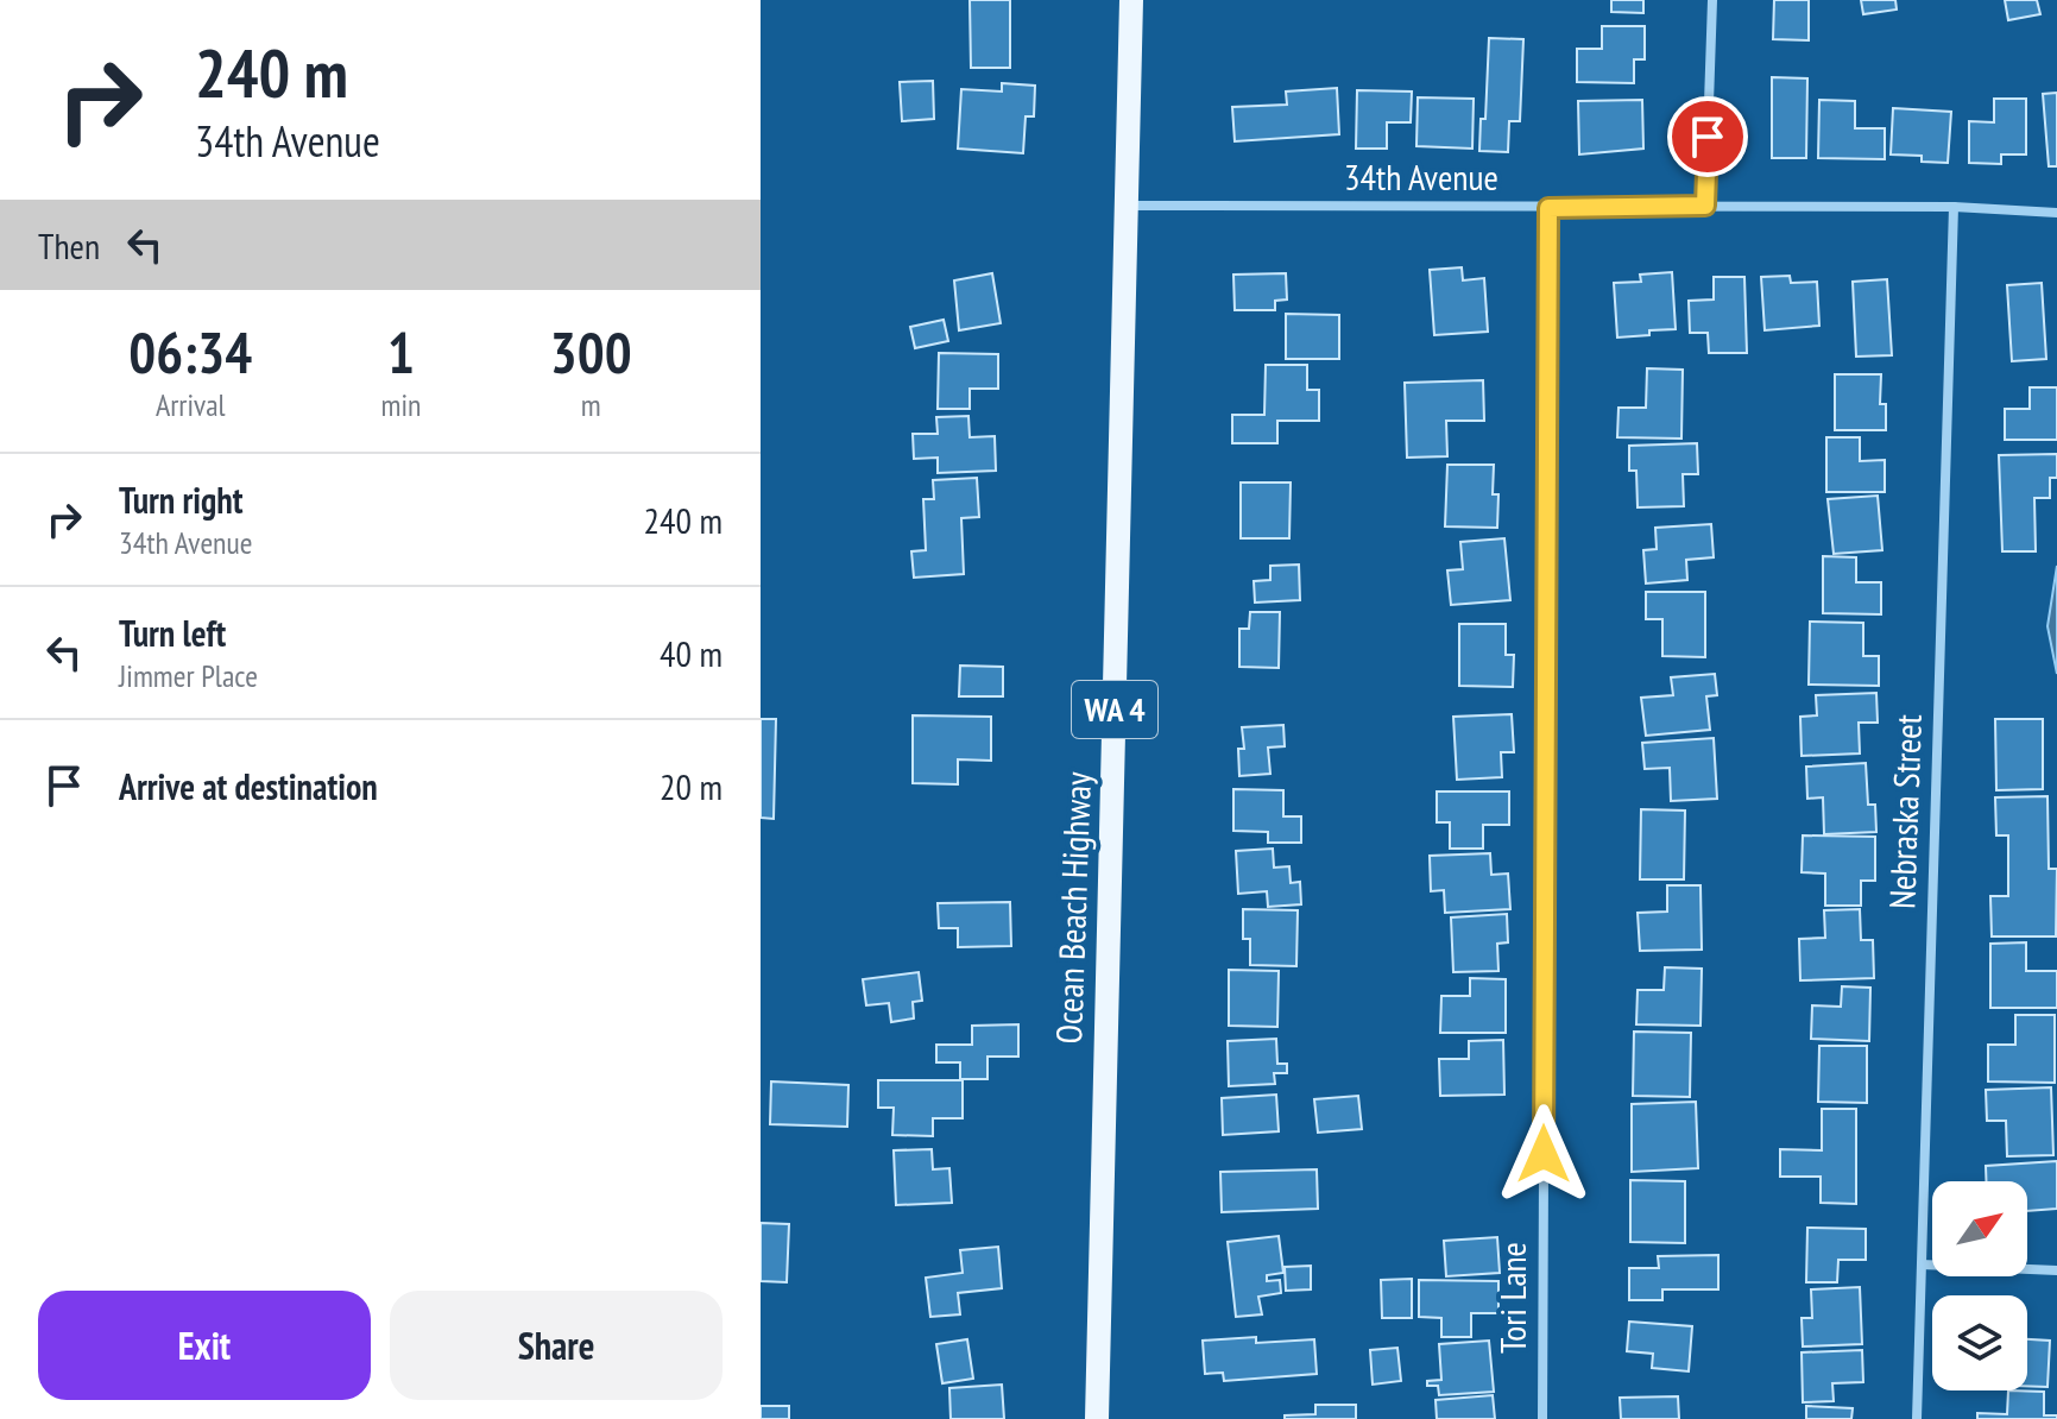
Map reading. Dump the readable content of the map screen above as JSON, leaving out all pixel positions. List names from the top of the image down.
{
  "streets": {
    "main road": ["WA 4", "Ocean Beach Highway"],
    "street": ["34th Avenue", "Nebraska Street", "Tori Lane"]
  },
  "crossings": [
    ["34th Avenue", "Nebraska Street"],
    ["34th Avenue", "Ocean Beach Highway"],
    ["34th Avenue", "Tori Lane"]
  ],
  "north": "top right",
  "page": {
    "turn": ["240 m", "34th Avenue"],
    "then": "Then",
    "eta": [
      "06:34",
      "Arrival",
      "1",
      "min",
      "300",
      "m"
    ],
    "list": [
      {
        "name": "Turn right",
        "note": "34th Avenue",
        "value": "240 m"
      },
      {
        "name": "Turn left",
        "note": "Jimmer Place",
        "value": "40 m"
      },
      {
        "name": "Arrive at destination",
        "value": "20 m"
      }
    ],
    "buttons": ["Exit", "Share"]
  }
}
